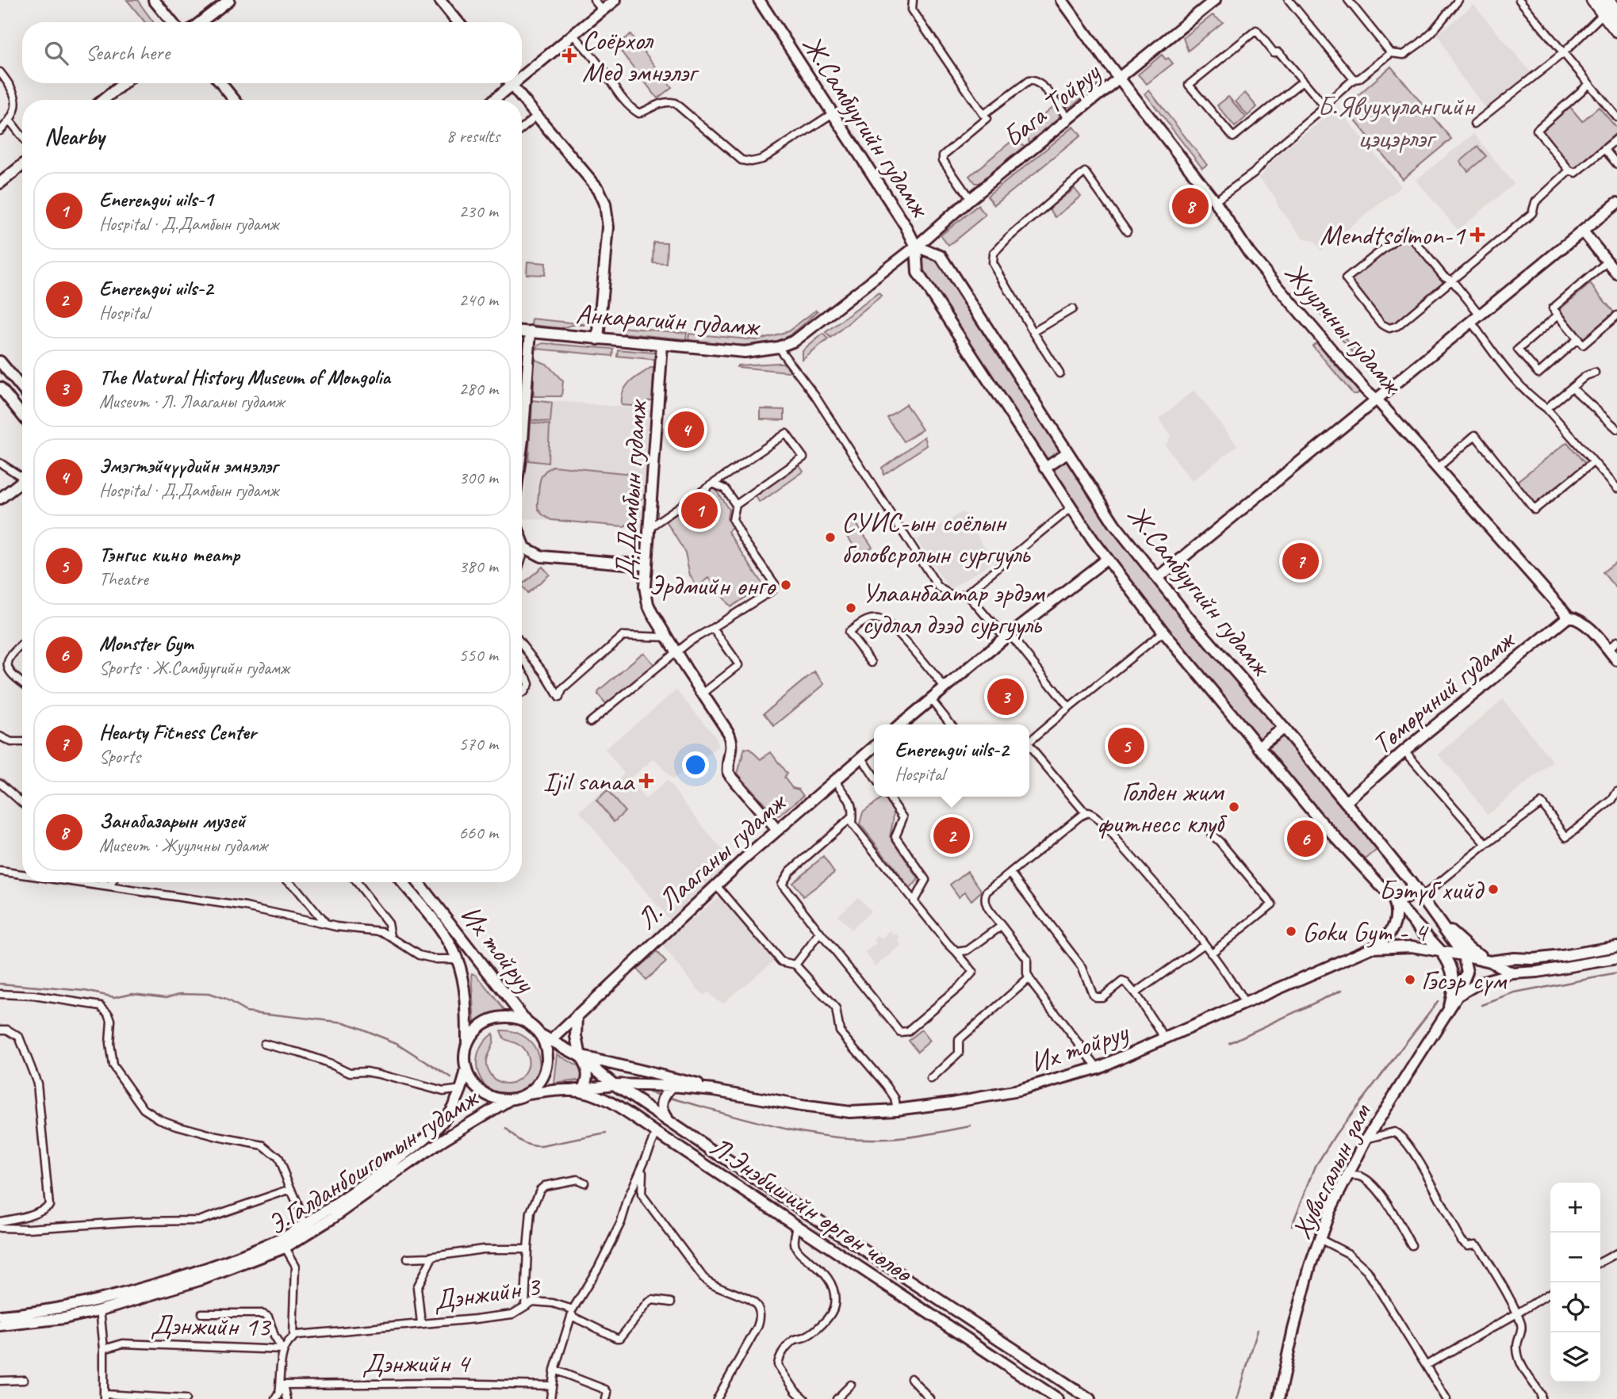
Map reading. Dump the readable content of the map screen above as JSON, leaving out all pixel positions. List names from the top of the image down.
{
  "streets": {
    "main road": [
      "Бага Тойруу",
      "Ж.Самбуугийн гудамж",
      "Анкарагийн гудамж",
      "Жуулчны гудамж",
      "Д.Дамбын гудамж",
      "Төмөрчний гудамж",
      "Л. Лааганы гудамж",
      "Их тойруу",
      "Э.Галданбошготын гудамж",
      "Хувьсгалын зам",
      "Л.Энэбишийн өргөн чөлөө"
    ],
    "street": ["Дэнжийн 3", "Дэнжийн 13", "Дэнжийн 4"]
  },
  "crossings": [
    ["Бага Тойруу", "Ж.Самбуугийн гудамж"],
    ["Бага Тойруу", "Анкарагийн гудамж"],
    ["Бага Тойруу", "Жуулчны гудамж"],
    ["Ж.Самбуугийн гудамж", "Анкарагийн гудамж"],
    ["Ж.Самбуугийн гудамж", "Төмөрчний гудамж"],
    ["Ж.Самбуугийн гудамж", "Их тойруу"],
    ["Ж.Самбуугийн гудамж", "Хувьсгалын зам"],
    ["Анкарагийн гудамж", "Д.Дамбын гудамж"],
    ["Жуулчны гудамж", "Төмөрчний гудамж"],
    ["Д.Дамбын гудамж", "Л. Лааганы гудамж"],
    ["Л. Лааганы гудамж", "Их тойруу"],
    ["Их тойруу", "Э.Галданбошготын гудамж"],
    ["Их тойруу", "Л.Энэбишийн өргөн чөлөө"],
    ["Э.Галданбошготын гудамж", "Л.Энэбишийн өргөн чөлөө"],
    ["Л.Энэбишийн өргөн чөлөө", "Дэнжийн 3"]
  ],
  "parks": ["Б.Явуухулангийн цэцэрлэг"],
  "places": {
    "health": ["Соёрхол Мед эмнэлэг", "Mendtsolmon-1", "Ijil sanaa"],
    "other": [
      "СУИС-ын соёлын боловсролын сургууль",
      "Эрдмийн өнгө",
      "Улаанбаатар эрдэм судлал дээд сургууль",
      "Голден жим фитнесс клуб",
      "Бэтүб хийд",
      "Goku Gym - 4",
      "Гэсэр сүм"
    ]
  },
  "page": {
    "search": "Search here",
    "heading": ["Nearby", "8 results"],
    "list": [
      {
        "mark": "1",
        "name": "Enerengui uils-1",
        "note": "Hospital · Д.Дамбын гудамж",
        "value": "230 m"
      },
      {
        "mark": "2",
        "name": "Enerengui uils-2",
        "note": "Hospital",
        "value": "240 m"
      },
      {
        "mark": "3",
        "name": "The Natural History Museum of Mongolia",
        "note": "Museum · Л. Лааганы гудамж",
        "value": "280 m"
      },
      {
        "mark": "4",
        "name": "Эмэгтэйчүүдийн эмнэлэг",
        "note": "Hospital · Д.Дамбын гудамж",
        "value": "300 m"
      },
      {
        "mark": "5",
        "name": "Тэнгис кино театр",
        "note": "Theatre",
        "value": "380 m"
      },
      {
        "mark": "6",
        "name": "Monster Gym",
        "note": "Sports · Ж.Самбуугийн гудамж",
        "value": "550 m"
      },
      {
        "mark": "7",
        "name": "Hearty Fitness Center",
        "note": "Sports",
        "value": "570 m"
      },
      {
        "mark": "8",
        "name": "Занабазарын музей",
        "note": "Museum · Жуулчны гудамж",
        "value": "660 m"
      }
    ],
    "pins": [
      "8",
      "4",
      "1",
      "7",
      "3",
      "5",
      "2",
      "6"
    ],
    "popup": ["Enerengui uils-2", "Hospital"],
    "map_buttons": ["+", "−"]
  }
}
